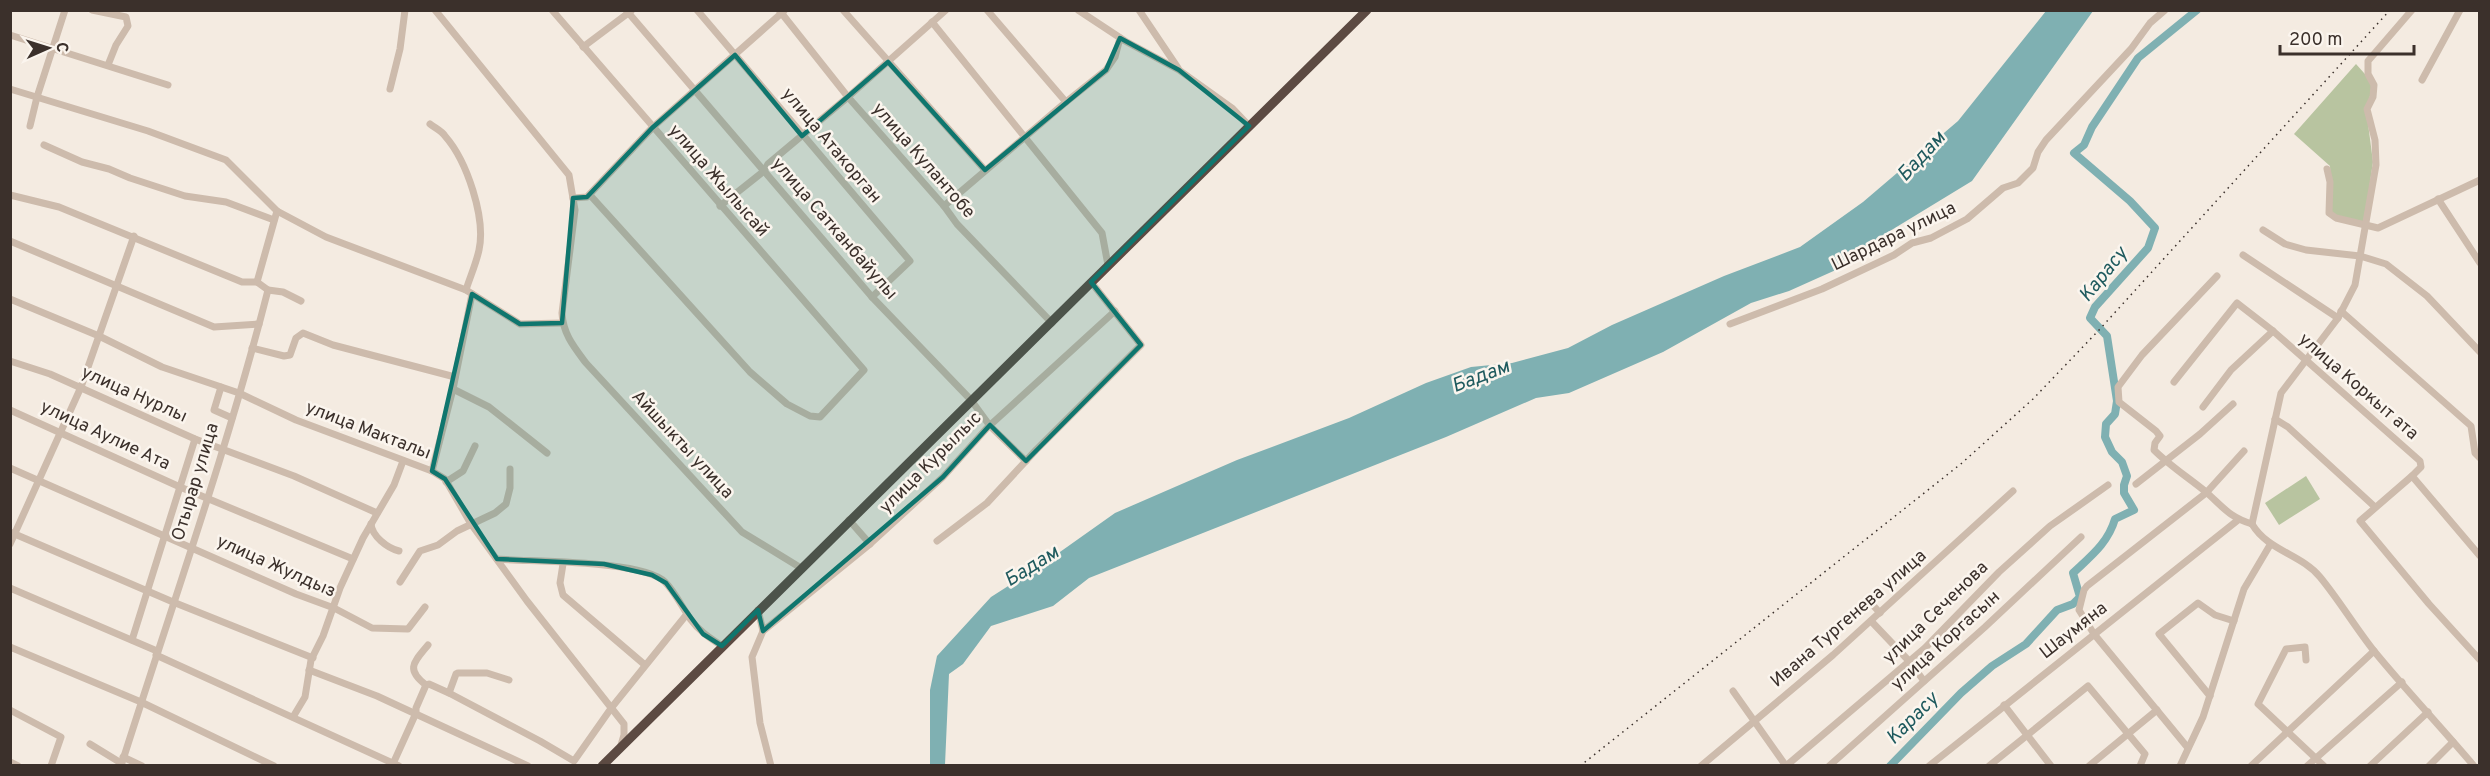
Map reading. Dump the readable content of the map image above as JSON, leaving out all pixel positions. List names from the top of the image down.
{
  "streets": {
    "street": [
      "улица Атакорган",
      "улица Кулантобе",
      "улица Жылысай",
      "улица Сатканбайулы",
      "Шардара улица",
      "улица Коркыт ата",
      "улица Нурлы",
      "улица Макталы",
      "улица Аулие Ата",
      "Айшыкты улица",
      "улица Курылыс",
      "Отырар улица",
      "улица Жулдыз",
      "улица Сеченова",
      "Ивана Тургенева улица",
      "Шаумяна",
      "улица Коргасын"
    ]
  },
  "crossings": [
    ["улица Атакорган", "улица Сатканбайулы"],
    ["улица Сатканбайулы", "улица Курылыс"],
    ["улица Нурлы", "Отырар улица"],
    ["улица Макталы", "Отырар улица"],
    ["улица Аулие Ата", "Отырар улица"],
    ["Отырар улица", "улица Жулдыз"]
  ],
  "water": ["Бадам", "Карасу"],
  "scale_bar": "200 m",
  "north": "right"
}
